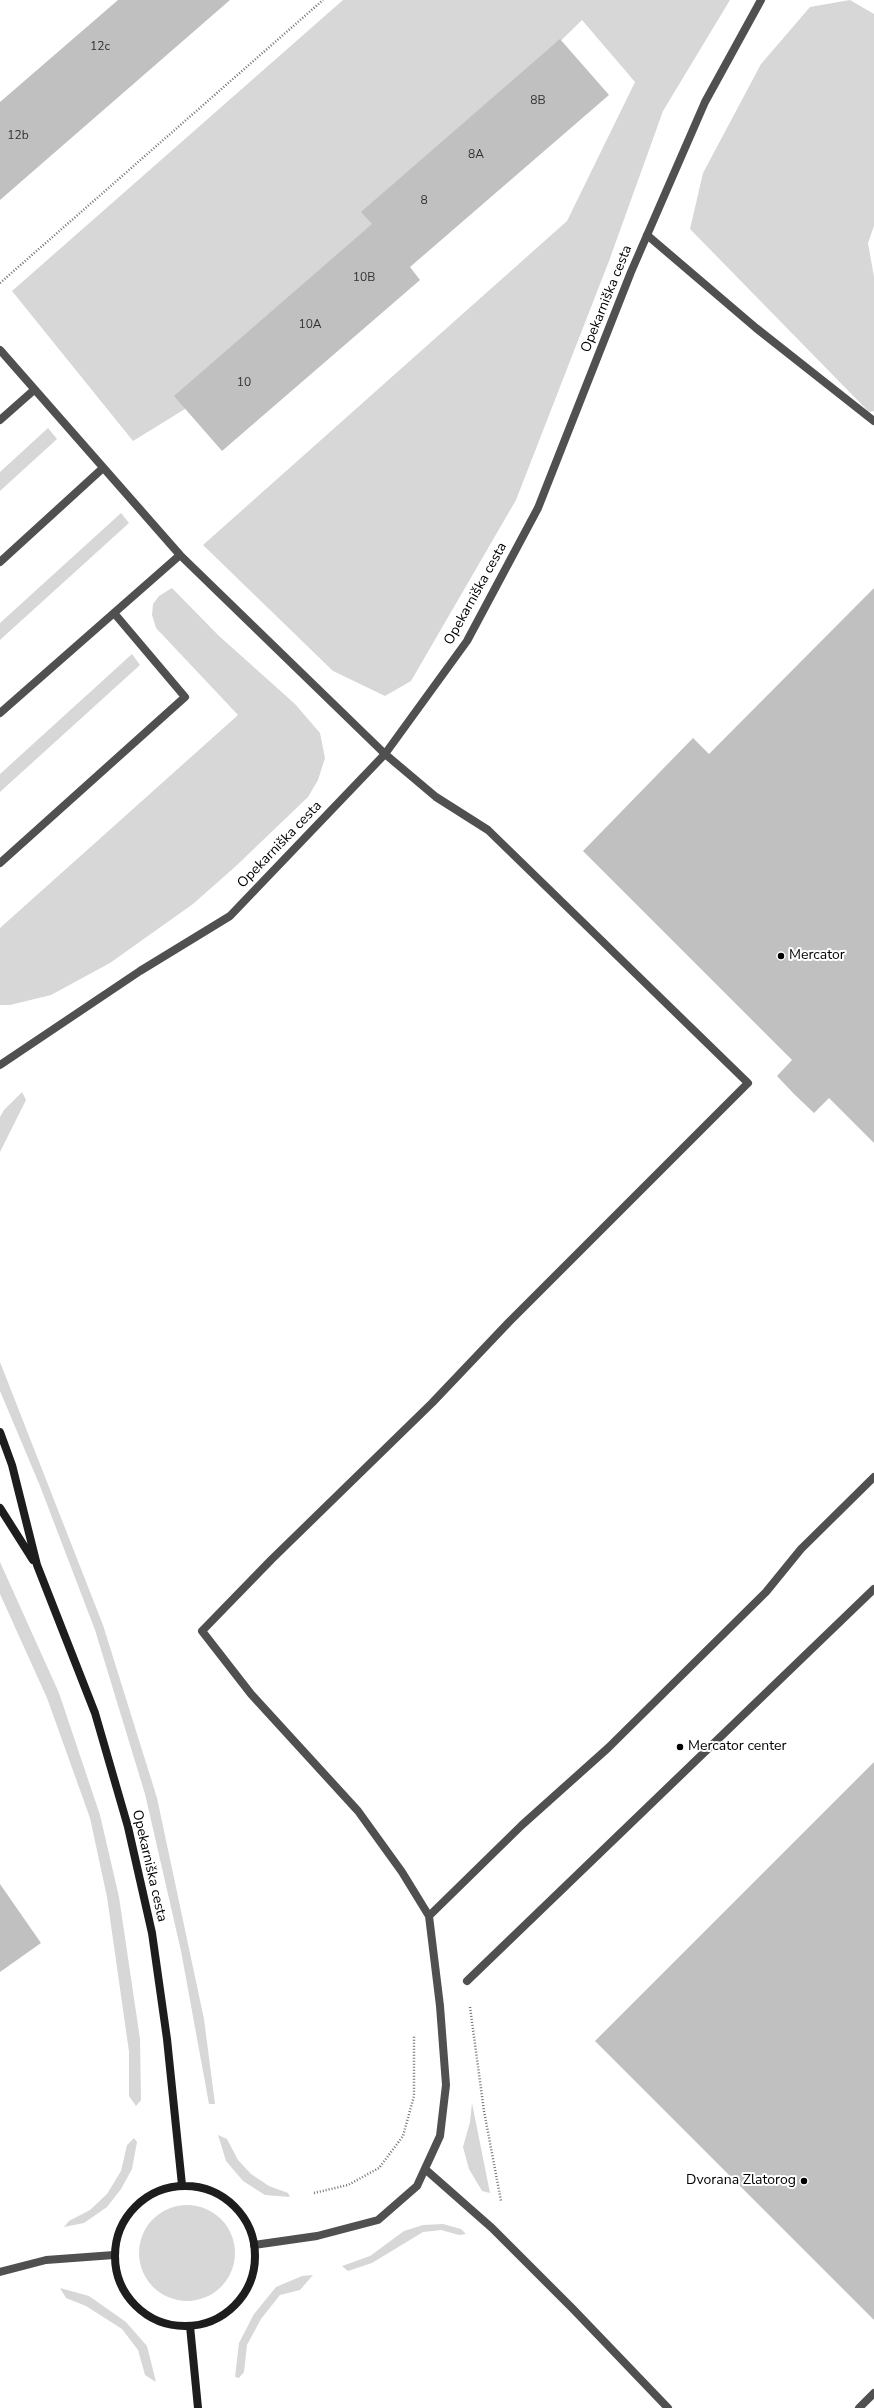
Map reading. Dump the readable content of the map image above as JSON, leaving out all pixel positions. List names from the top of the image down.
{
  "streets": {
    "street": ["Opekarniška cesta"]
  },
  "places": ["Mercator", "Mercator center", "Dvorana Zlatorog"],
  "house_numbers": [
    "12c",
    "8B",
    "12b",
    "8A",
    "8",
    "10B",
    "10A",
    "10"
  ]
}
